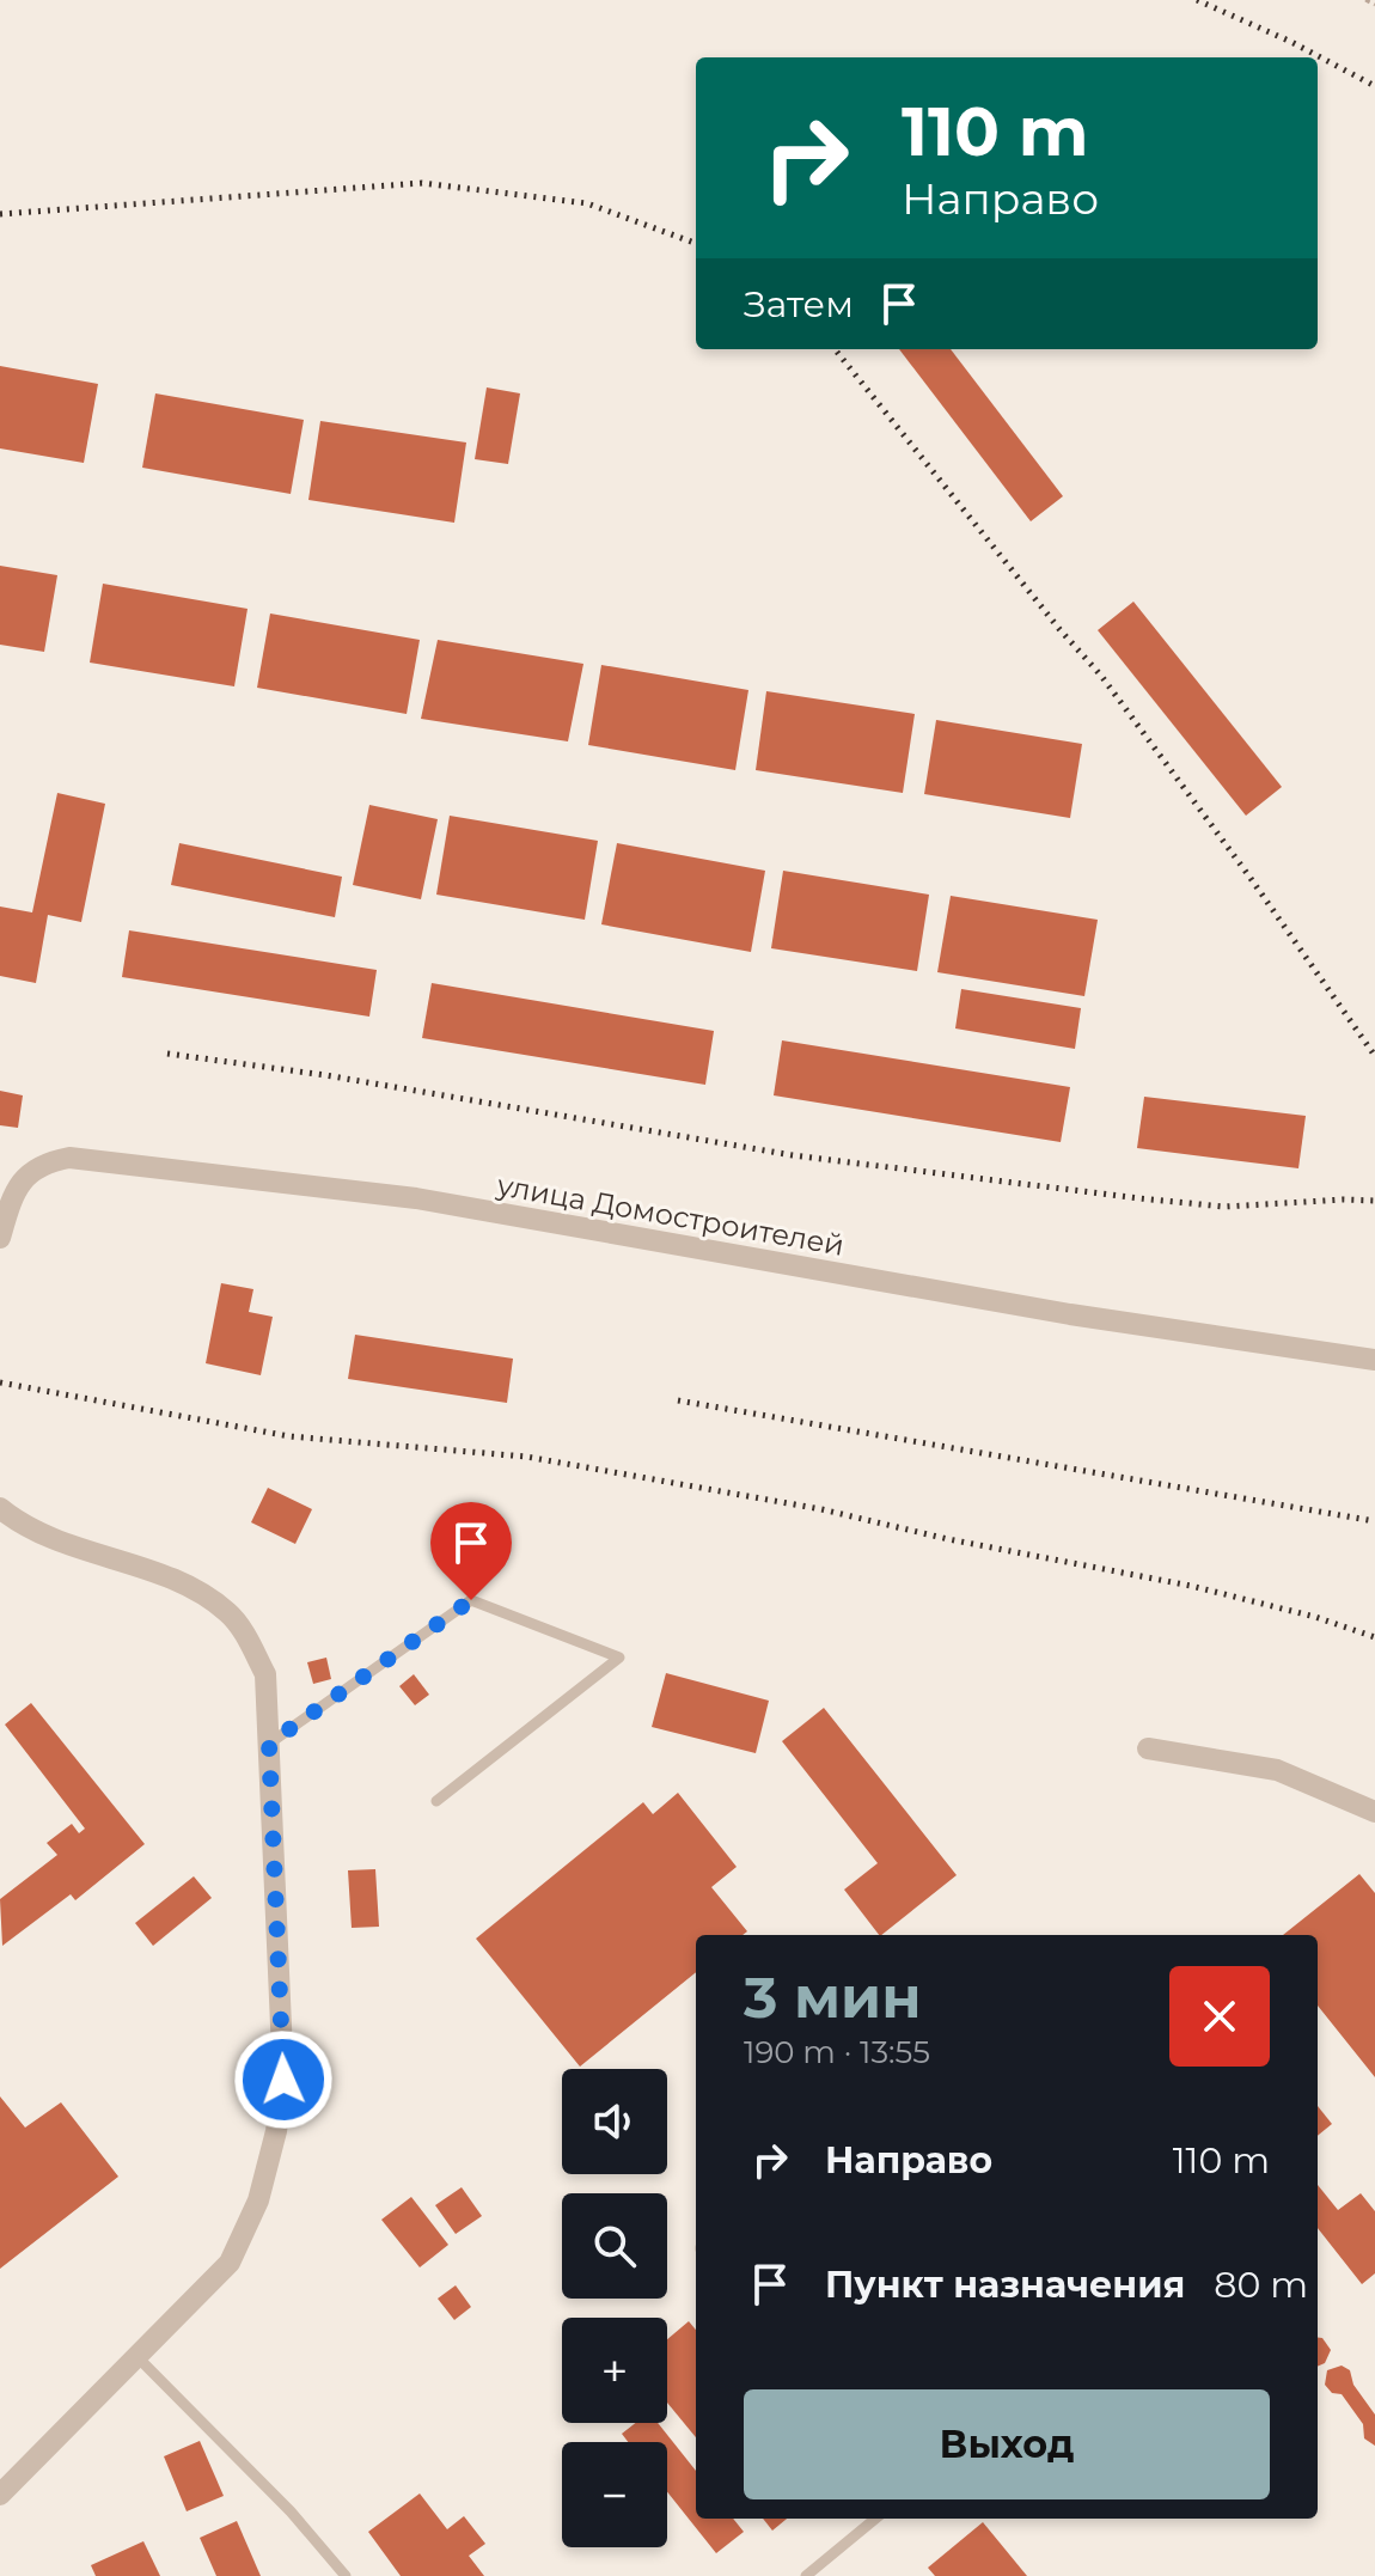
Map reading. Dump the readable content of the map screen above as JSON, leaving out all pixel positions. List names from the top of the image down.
{
  "streets": {
    "street": ["улица Домостроителей"]
  },
  "page": {
    "turn": ["110 m", "Направо"],
    "then": "Затем",
    "heading": ["3 мин", "190 m · 13:55"],
    "map_buttons": ["+", "−"],
    "list": [
      {
        "name": "Направо",
        "value": "110 m"
      },
      {
        "name": "Пункт назначения",
        "value": "80 m"
      }
    ],
    "buttons": "Выход"
  }
}
